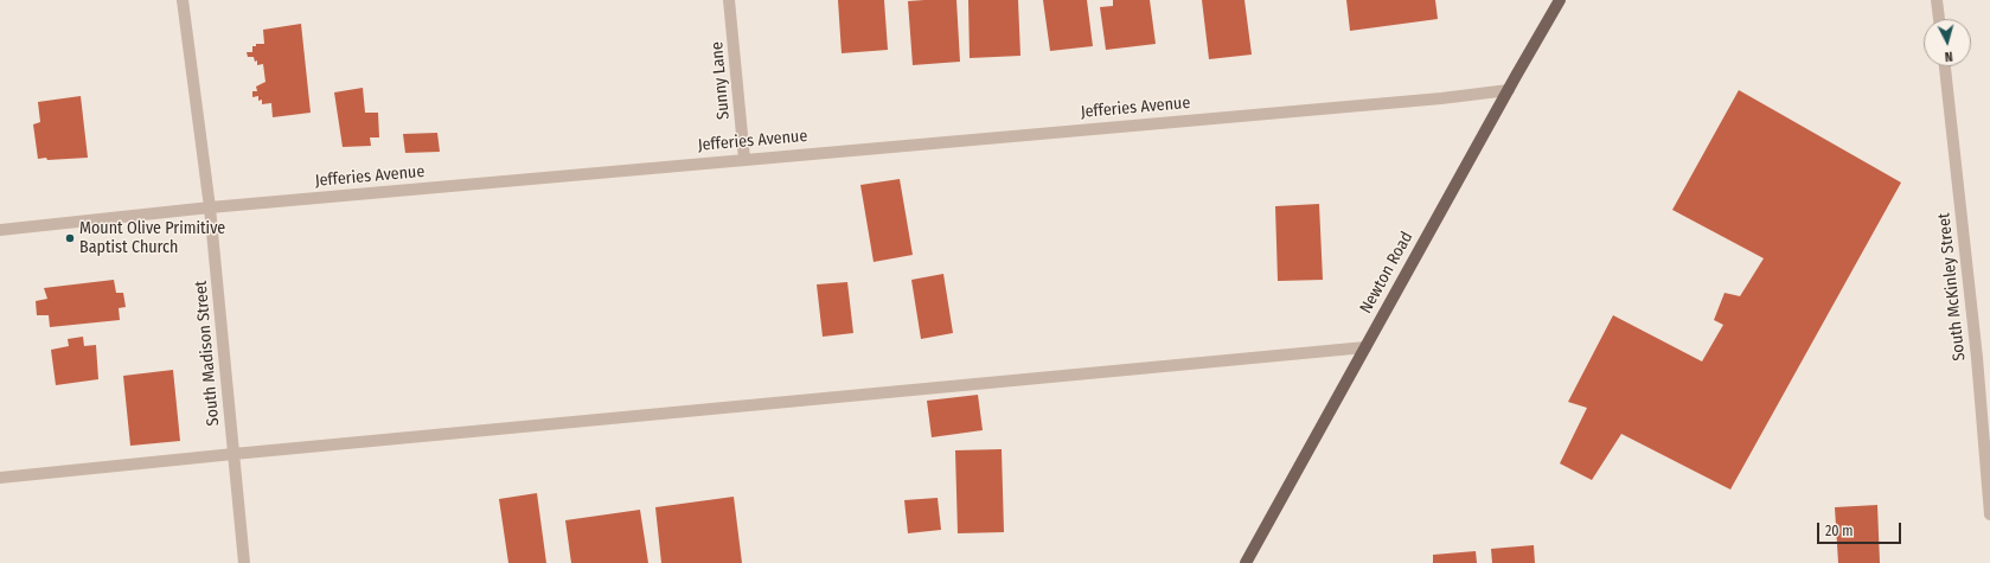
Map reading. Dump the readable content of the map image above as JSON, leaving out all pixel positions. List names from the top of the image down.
{
  "streets": {
    "main road": ["Newton Road"],
    "street": [
      "Sunny Lane",
      "Jefferies Avenue",
      "South McKinley Street",
      "South Madison Street"
    ]
  },
  "crossings": [
    ["Sunny Lane", "Jefferies Avenue"],
    ["Jefferies Avenue", "Newton Road"],
    ["Jefferies Avenue", "South Madison Street"]
  ],
  "places": ["Mount Olive Primitive Baptist Church"],
  "scale_bar": "20 m",
  "north": "bottom"
}
